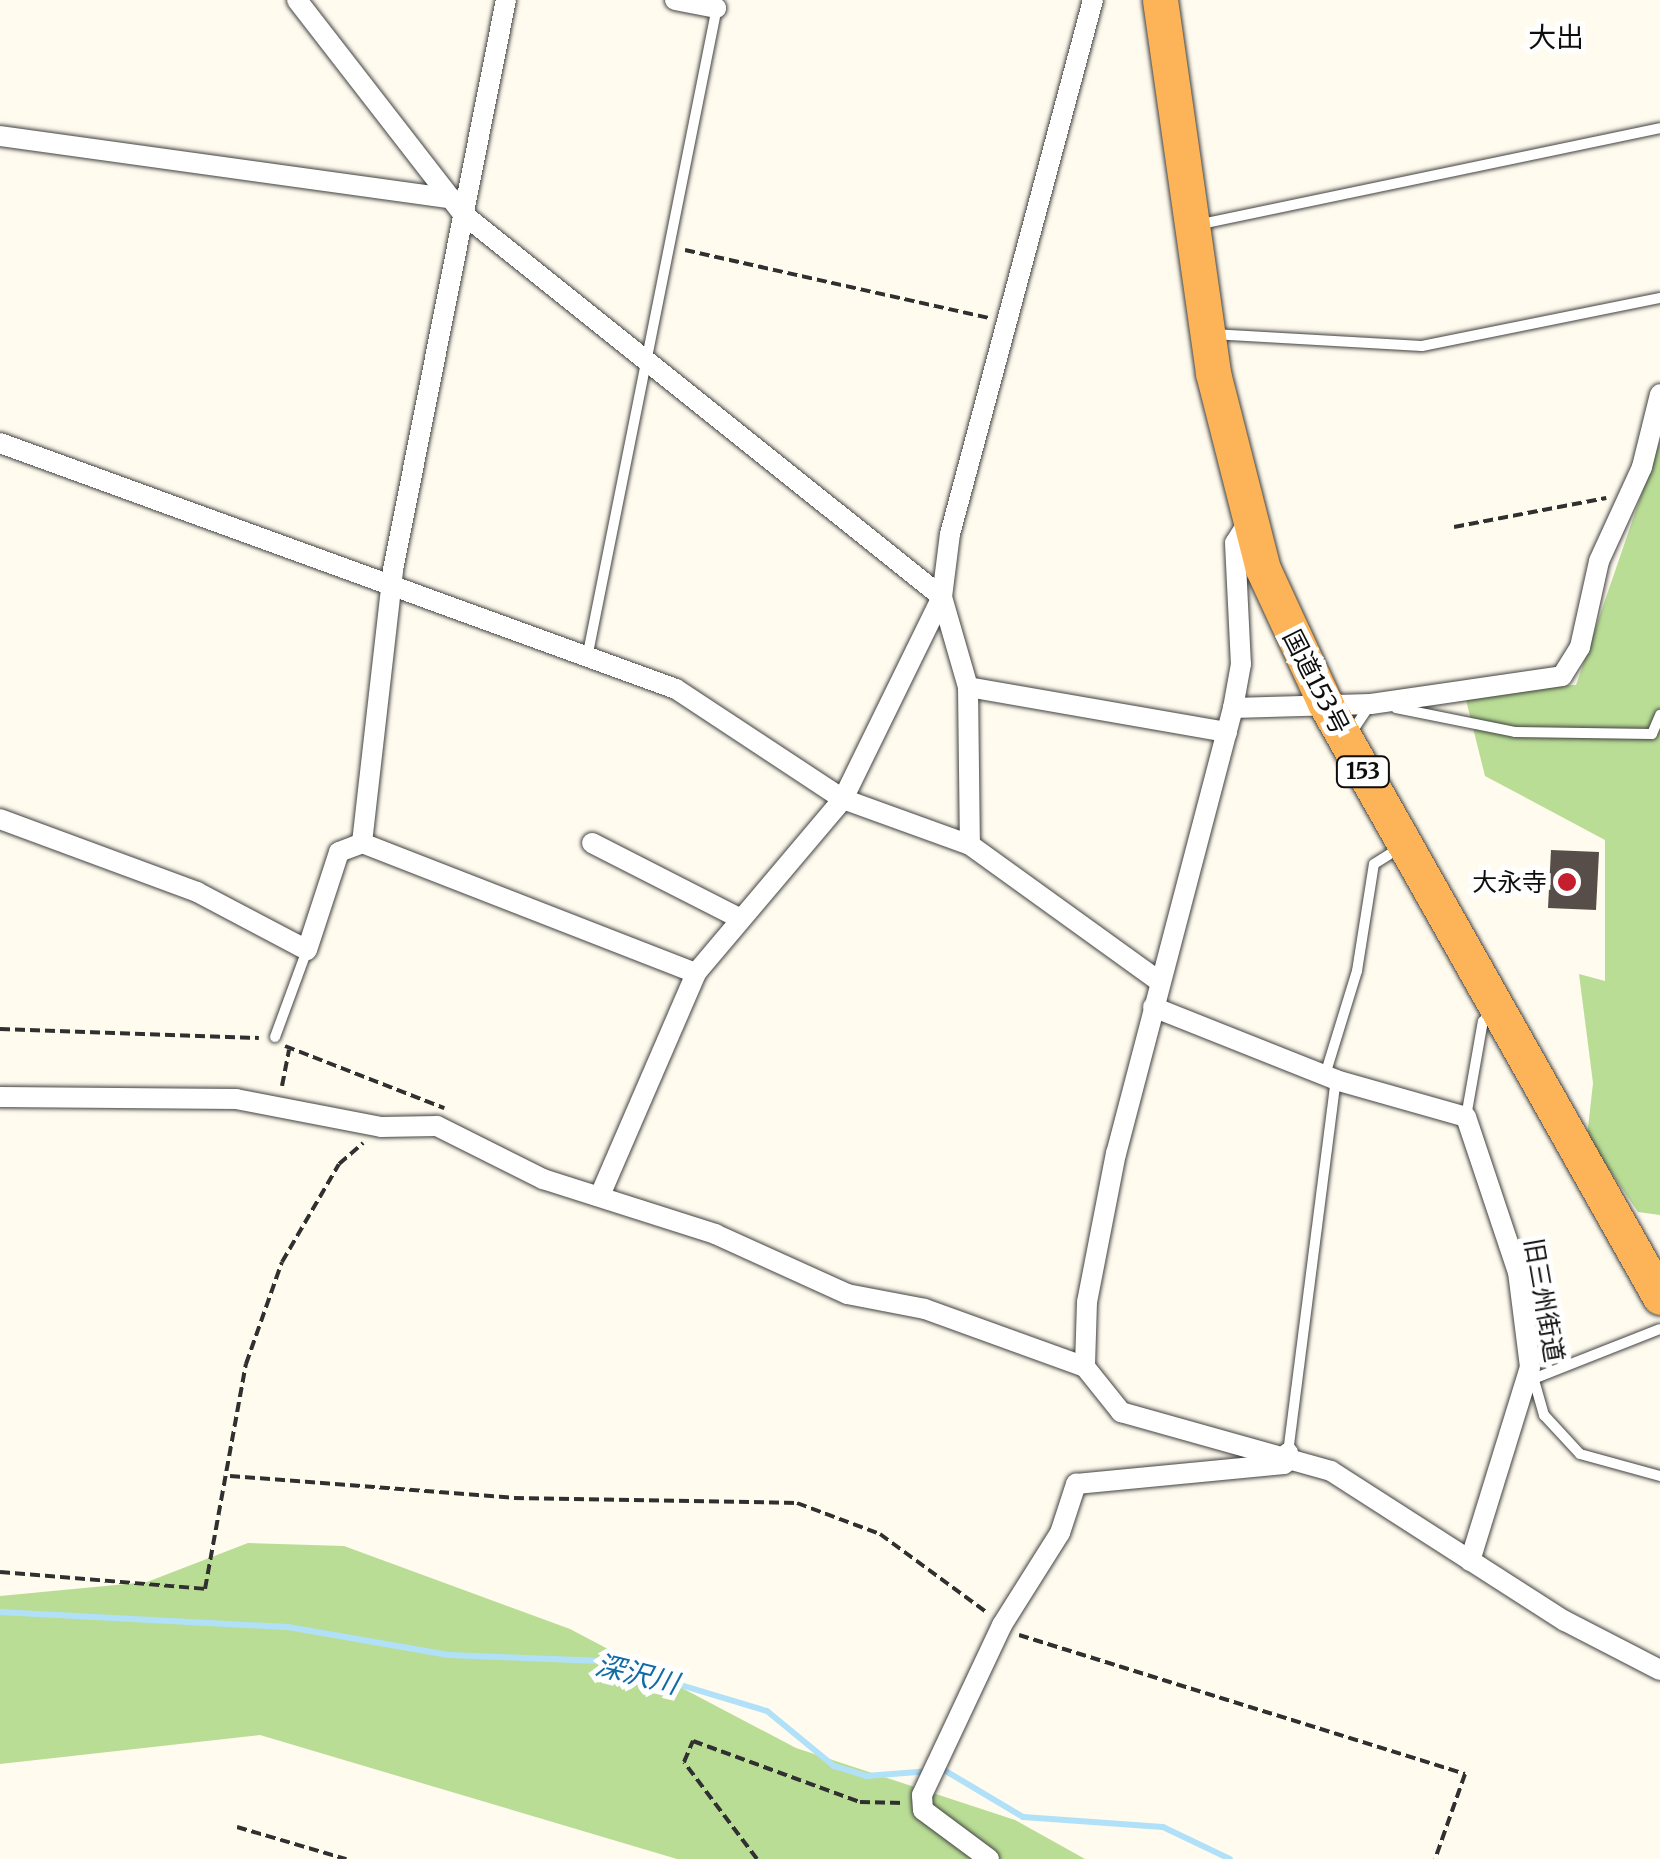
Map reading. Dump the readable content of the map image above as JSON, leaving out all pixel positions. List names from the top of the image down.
{
  "streets": {
    "highway": ["国道153号", "153"],
    "street": ["旧三州街道"]
  },
  "crossings": [
    ["国道153号", "旧三州街道"]
  ],
  "districts": ["大出"],
  "water": ["深沢川"],
  "places": ["大永寺"]
}
